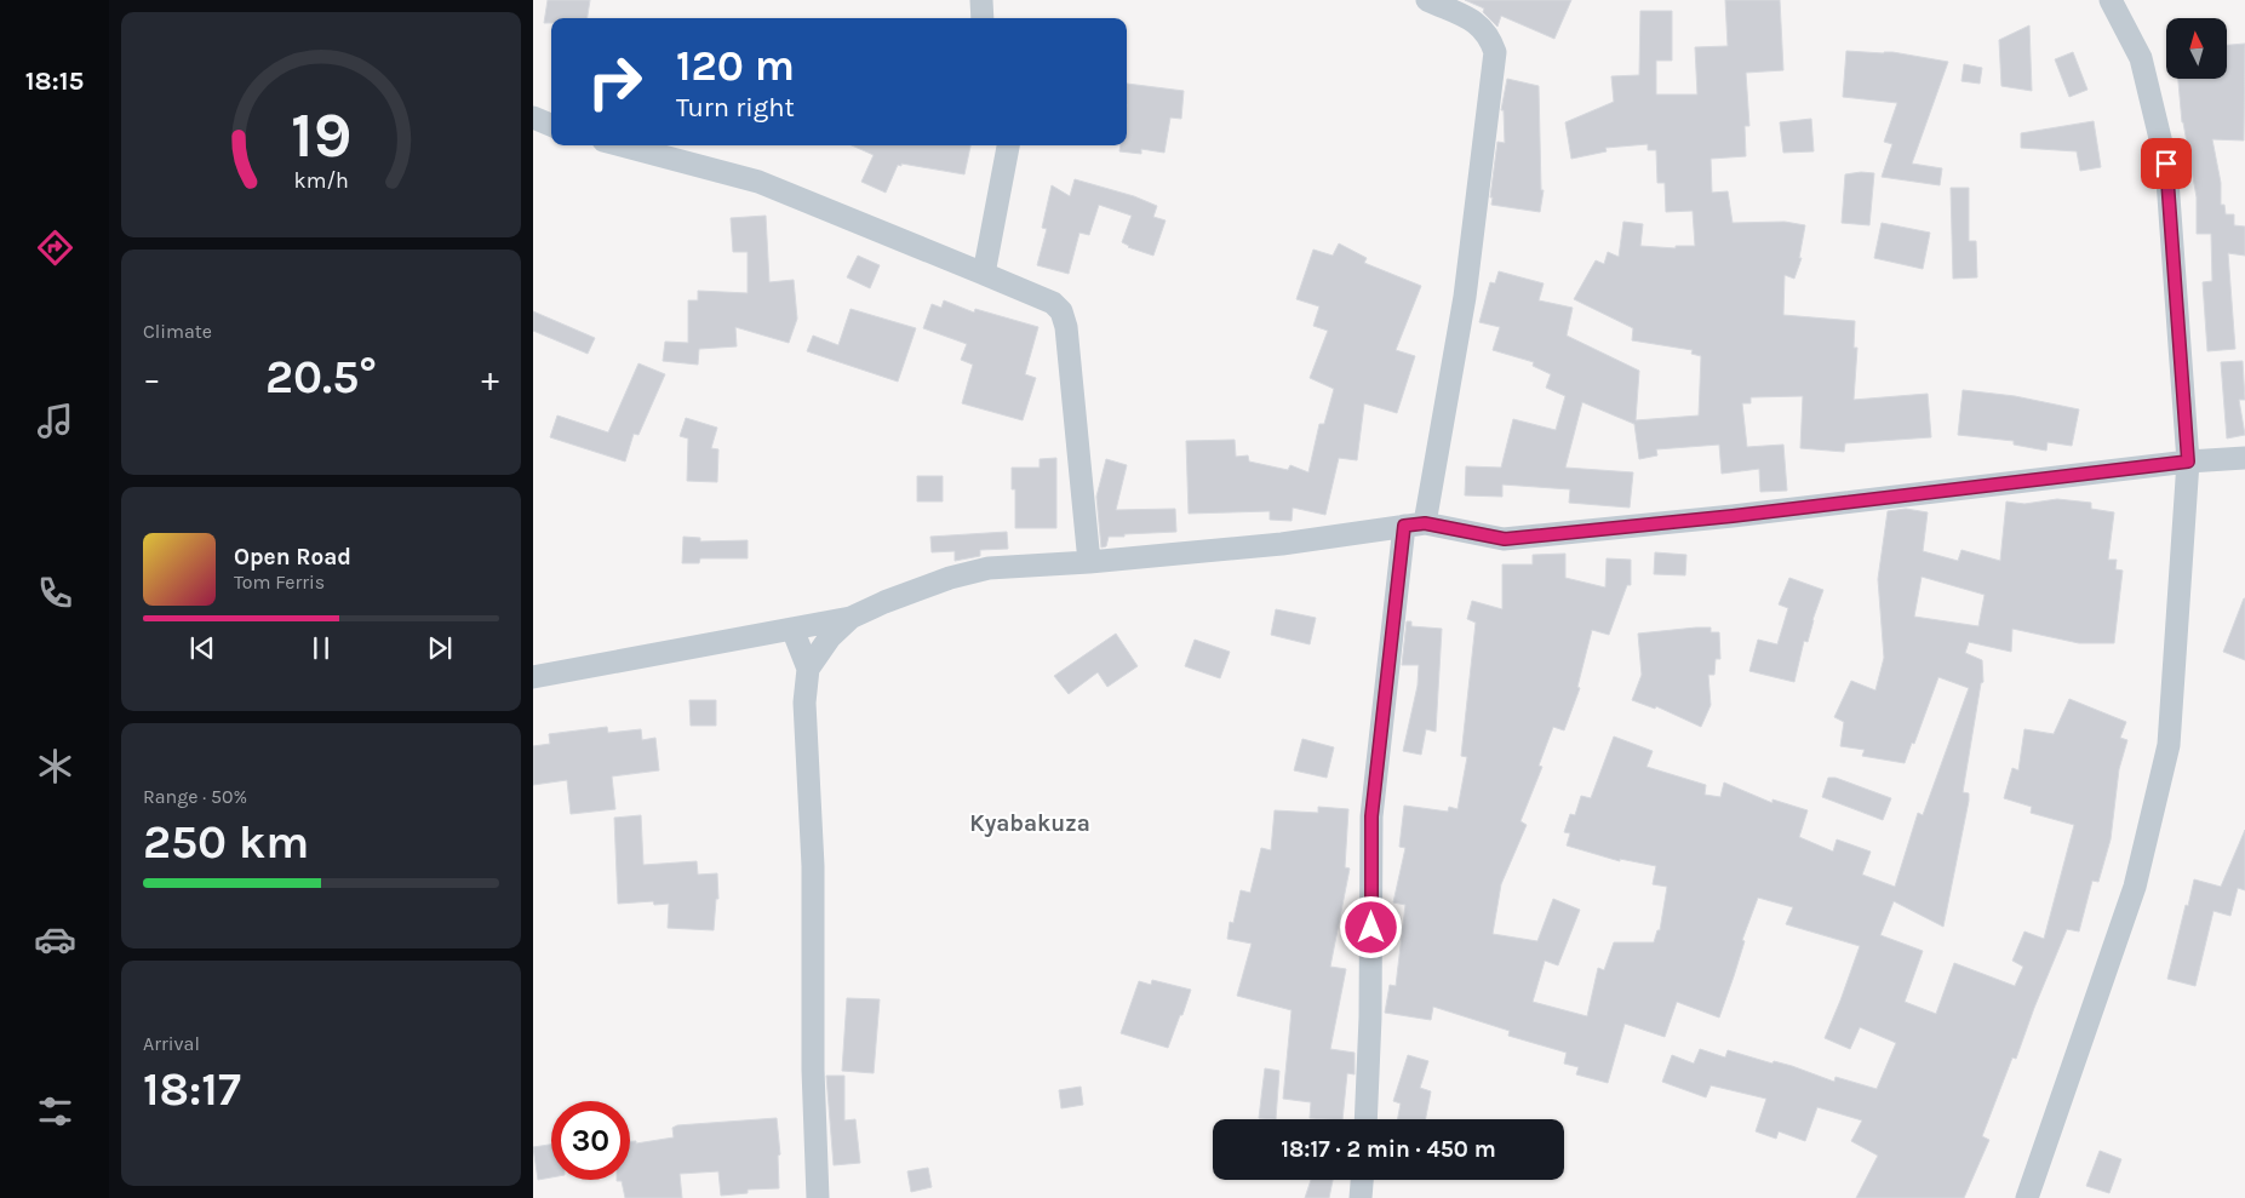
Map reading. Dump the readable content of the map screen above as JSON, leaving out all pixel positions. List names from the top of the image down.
{
  "districts": ["Kyabakuza"],
  "north": "top",
  "page": {
    "tabs": "18:15",
    "turn": ["120 m", "Turn right"],
    "tile": [
      "Climate",
      ["Range · 50%", "250 km"],
      ["Arrival", "18:17"]
    ],
    "heat": ["−", "20.5°", "+"],
    "song": ["Open Road", "Tom Ferris"],
    "limit": "30",
    "trip": "18:17 · 2 min · 450 m",
    "gauge": ["19", "km/h"]
  }
}
